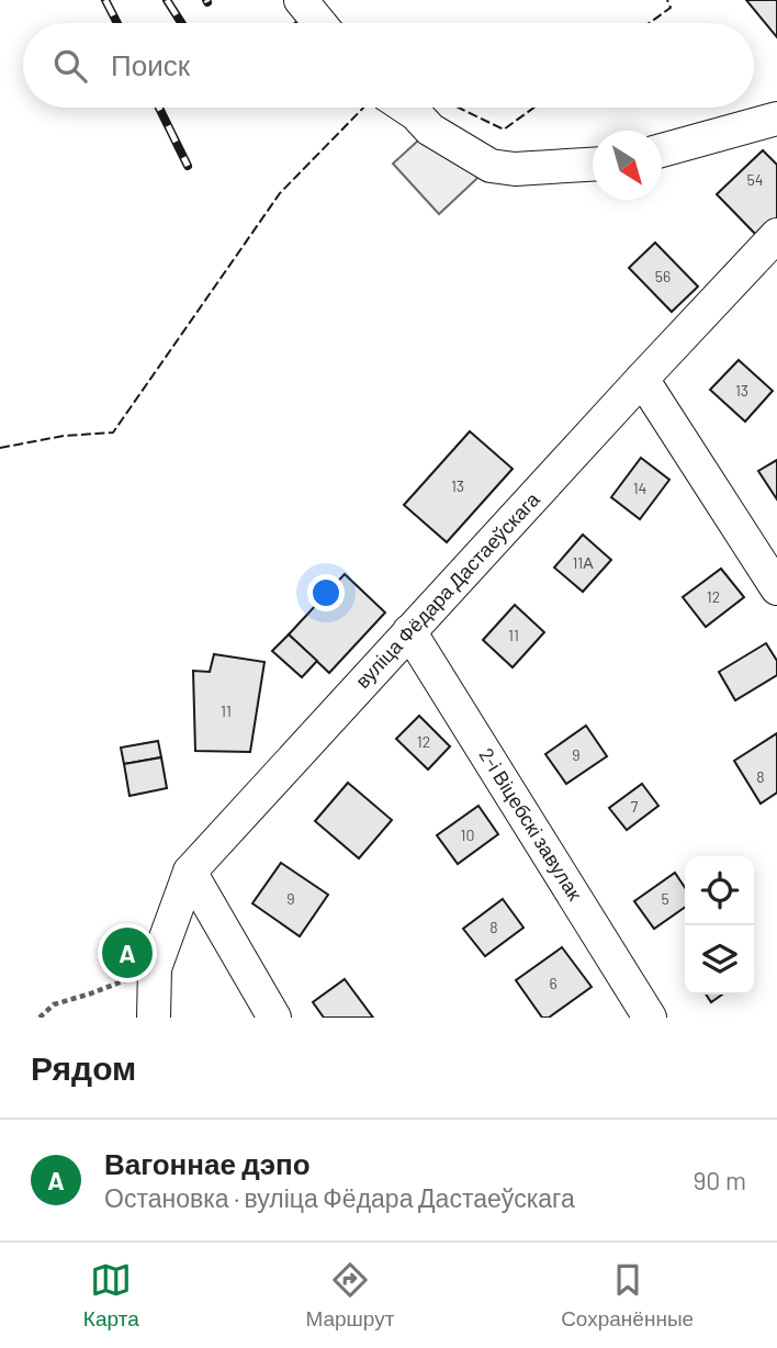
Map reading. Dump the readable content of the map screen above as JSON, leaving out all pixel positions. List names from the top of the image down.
{
  "streets": {
    "street": ["вуліца Фёдара Дастаеўскага", "2-і Віцебскі завулак"]
  },
  "crossings": [
    ["вуліца Фёдара Дастаеўскага", "2-і Віцебскі завулак"]
  ],
  "house_numbers": [
    "54",
    "56",
    "13",
    "13",
    "14",
    "11А",
    "12",
    "11",
    "11",
    "12",
    "9",
    "8",
    "7",
    "10",
    "9",
    "5",
    "8",
    "6"
  ],
  "north": "bottom right",
  "page": {
    "search": "Поиск",
    "pins": "A",
    "heading": "Рядом",
    "list": [
      {
        "mark": "A",
        "name": "Вагоннае дэпо",
        "note": "Остановка · вуліца Фёдара Дастаеўскага",
        "value": "90 m"
      }
    ],
    "nav": ["Карта", "Маршрут", "Сохранённые"]
  }
}
